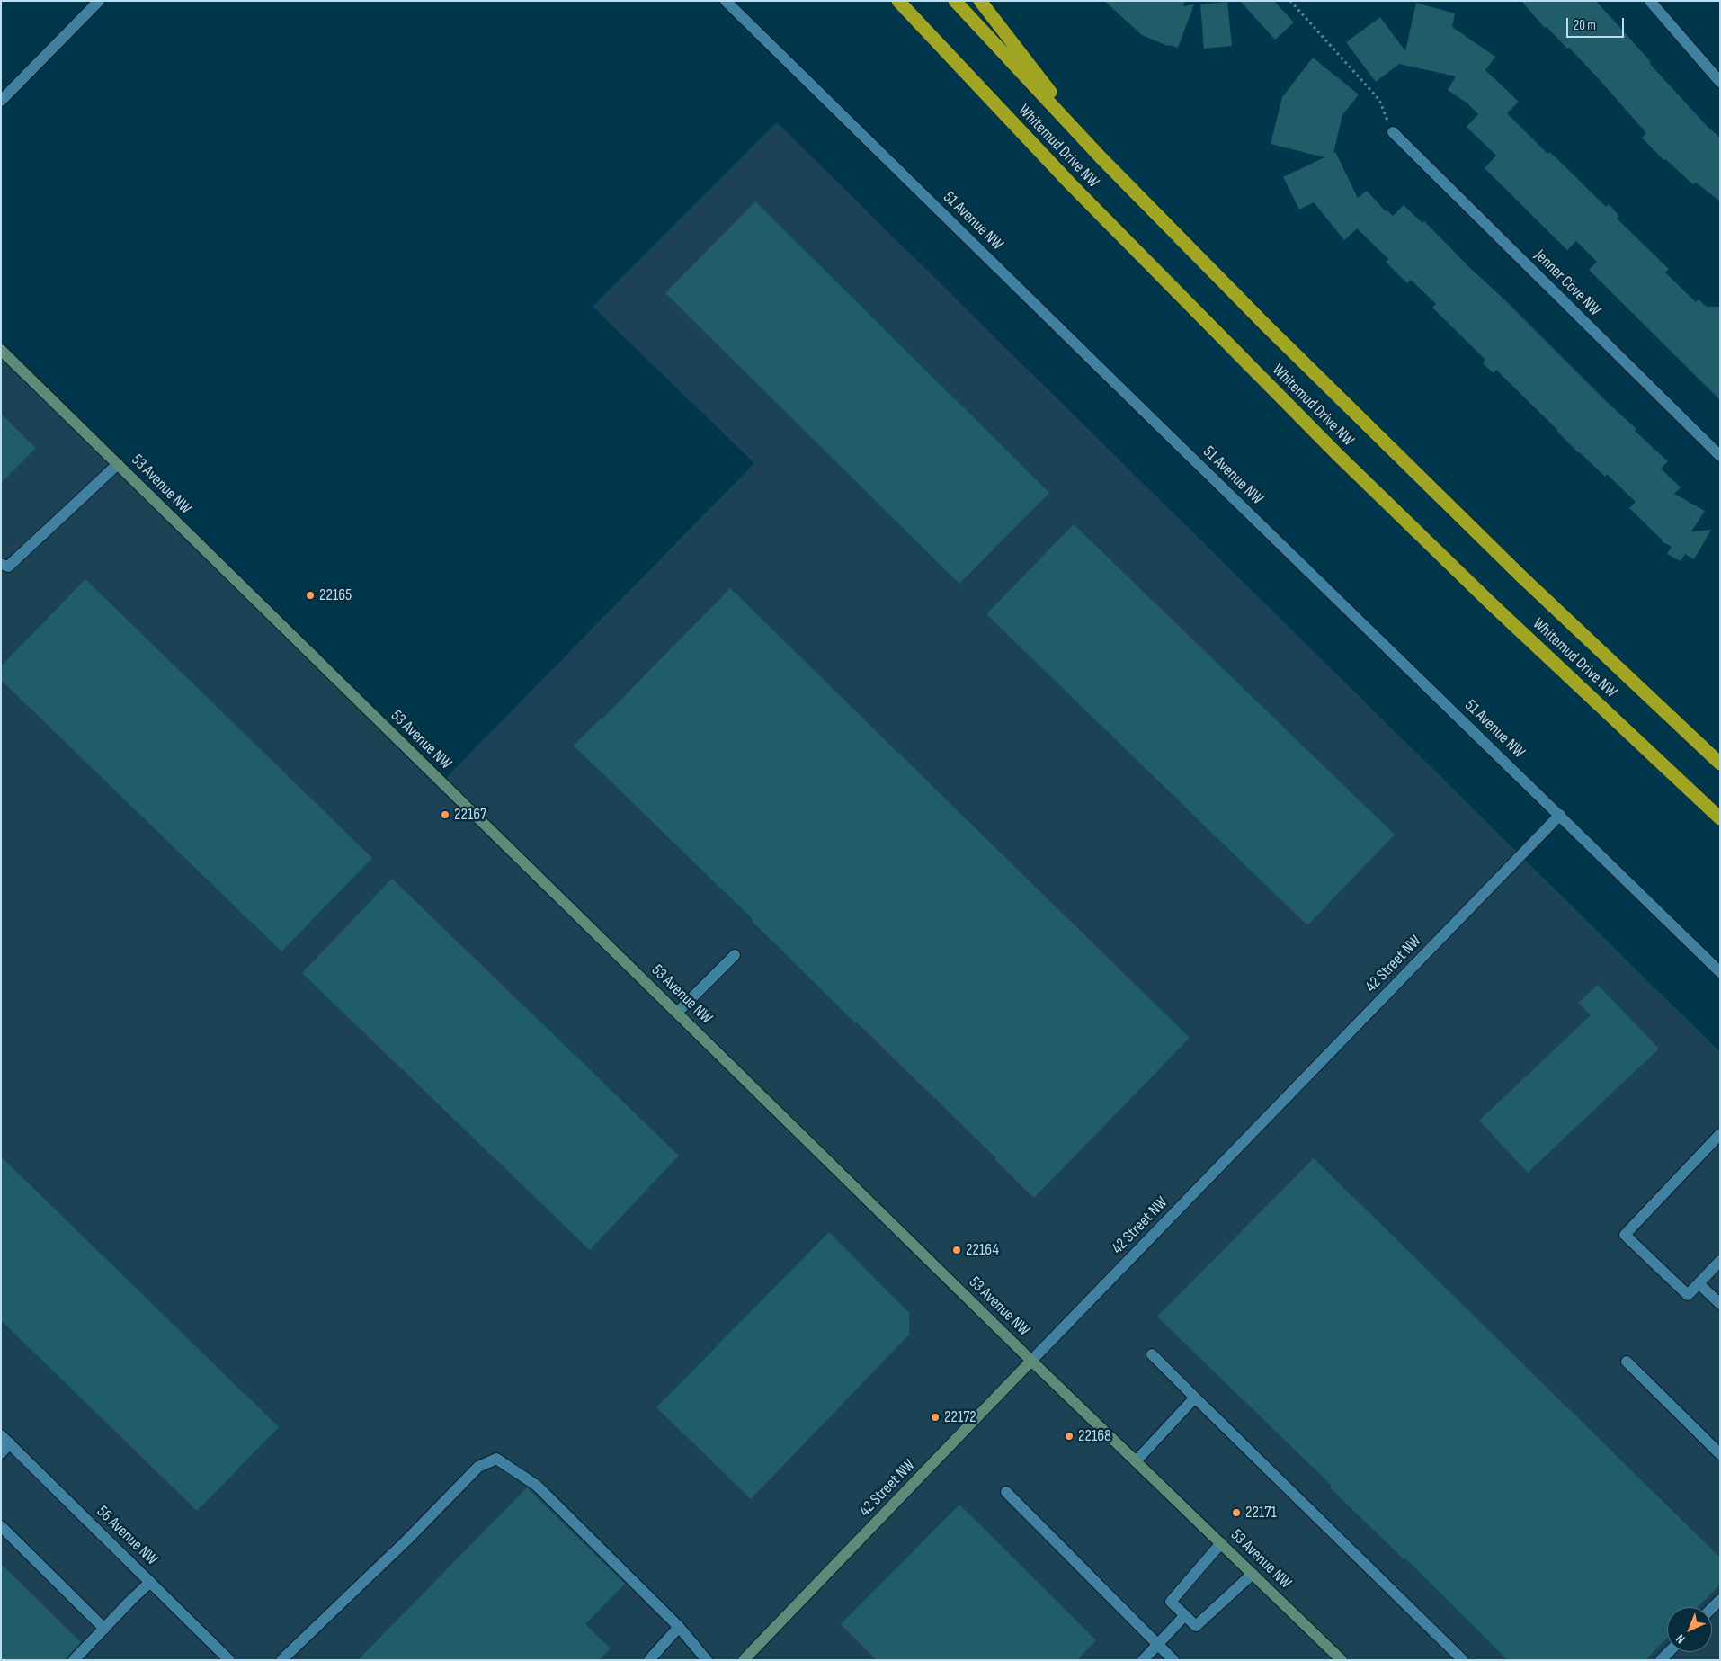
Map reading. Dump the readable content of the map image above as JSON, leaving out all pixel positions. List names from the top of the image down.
{
  "streets": {
    "highway": ["Whitemud Drive NW"],
    "street": [
      "51 Avenue NW",
      "Jenner Cove NW",
      "53 Avenue NW",
      "42 Street NW",
      "56 Avenue NW"
    ]
  },
  "crossings": [
    ["51 Avenue NW", "42 Street NW"],
    ["53 Avenue NW", "42 Street NW"]
  ],
  "places": [
    "22165",
    "22167",
    "22164",
    "22172",
    "22168",
    "22171"
  ],
  "scale_bar": "20 m",
  "north": "bottom left"
}
